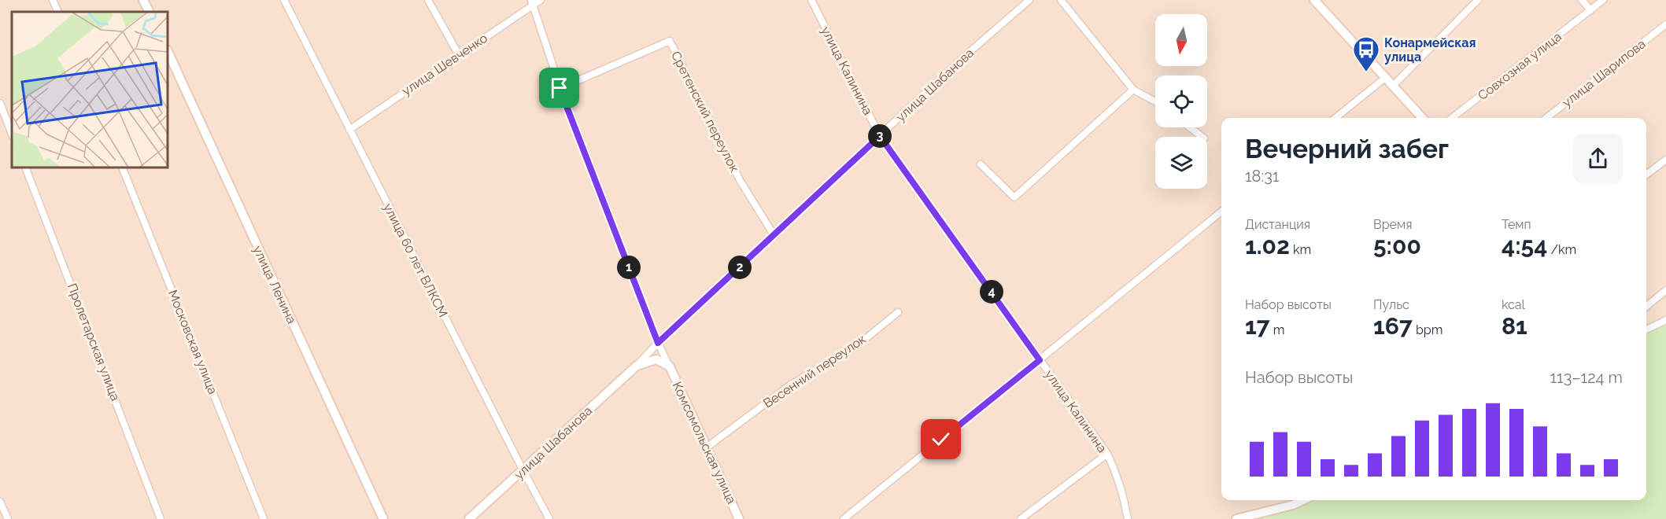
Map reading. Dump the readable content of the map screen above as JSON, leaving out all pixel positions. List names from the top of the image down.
{
  "streets": {
    "street": [
      "улица Шевченко",
      "Совхозная улица",
      "улица Калинина",
      "улица Шарипова",
      "улица Шабанова",
      "Сретенский переулок",
      "улица 60 лет ВЛКСМ",
      "улица Ленина",
      "Пролетарская улица",
      "Московская улица",
      "Весенний переулок",
      "Комсомольская улица"
    ]
  },
  "crossings": [
    ["улица Шевченко", "улица 60 лет ВЛКСМ"],
    ["улица Шевченко", "Комсомольская улица"],
    ["улица Калинина", "улица Шабанова"],
    ["улица Шабанова", "Сретенский переулок"],
    ["улица Шабанова", "улица 60 лет ВЛКСМ"],
    ["улица Шабанова", "Комсомольская улица"],
    ["Сретенский переулок", "Комсомольская улица"],
    ["Весенний переулок", "Комсомольская улица"]
  ],
  "places": {
    "bus stop": ["Конармейская улица"]
  },
  "north": "bottom",
  "page": {
    "heading": ["Вечерний забег", "18:31"],
    "pins": [
      "3",
      "1",
      "2",
      "4"
    ],
    "stats": [
      ["Дистанция", "1.02 km"],
      ["Время", "5:00"],
      ["Темп", "4:54 /km"],
      ["Набор высоты", "17 m"],
      ["Пульс", "167 bpm"],
      ["kcal", "81"]
    ],
    "chart": ["Набор высоты", "113–124 m"]
  }
}
